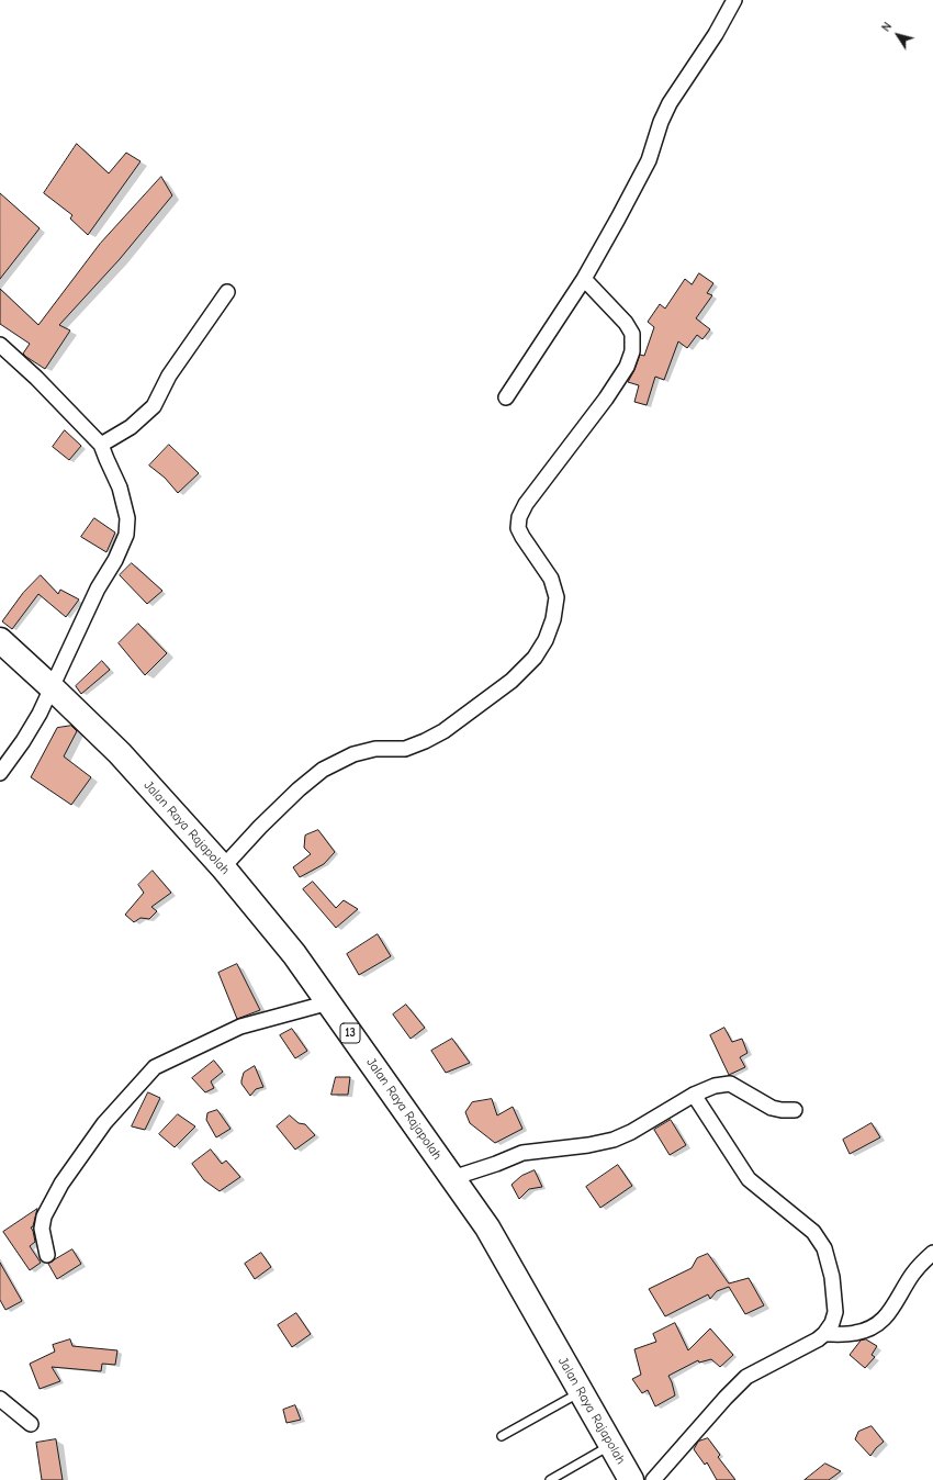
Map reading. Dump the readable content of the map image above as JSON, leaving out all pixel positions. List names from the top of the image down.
{
  "streets": {
    "highway": ["Jalan Raya Rajapolah", "13"]
  },
  "north": "top left"
}
